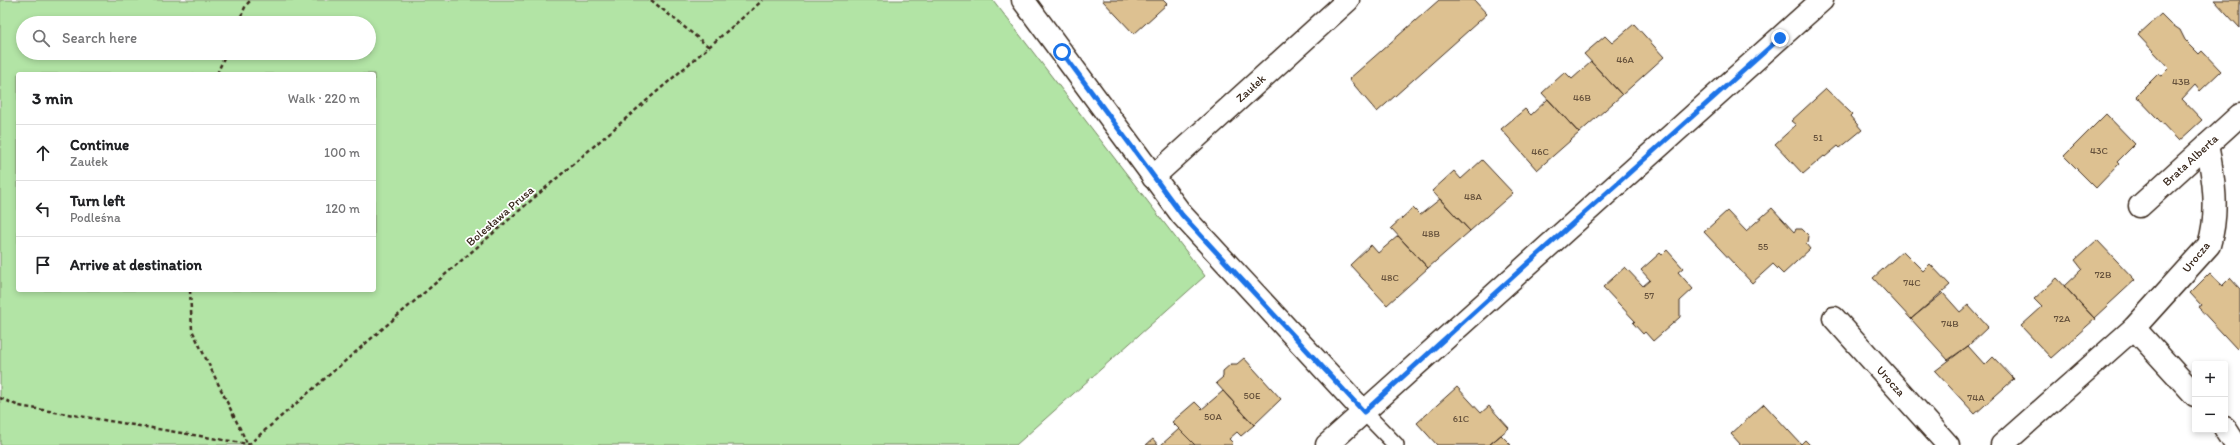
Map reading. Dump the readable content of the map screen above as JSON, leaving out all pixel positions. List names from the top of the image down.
{
  "streets": {
    "street": ["Zaułek", "Brata Alberta", "Urocza"],
    "path": ["Bolesława Prusa"]
  },
  "crossings": [
    ["Brata Alberta", "Urocza"]
  ],
  "house_numbers": [
    "46A",
    "43B",
    "46B",
    "51",
    "43C",
    "46C",
    "48A",
    "48B",
    "55",
    "72B",
    "48C",
    "74C",
    "57",
    "72A",
    "74B",
    "50E",
    "74A",
    "50A",
    "61C"
  ],
  "page": {
    "search": "Search here",
    "heading": ["3 min", "Walk · 220 m"],
    "list": [
      ["Continue", "Zaułek", "100 m"],
      ["Turn left", "Podleśna", "120 m"],
      "Arrive at destination"
    ],
    "map_buttons": ["+", "−"]
  }
}
